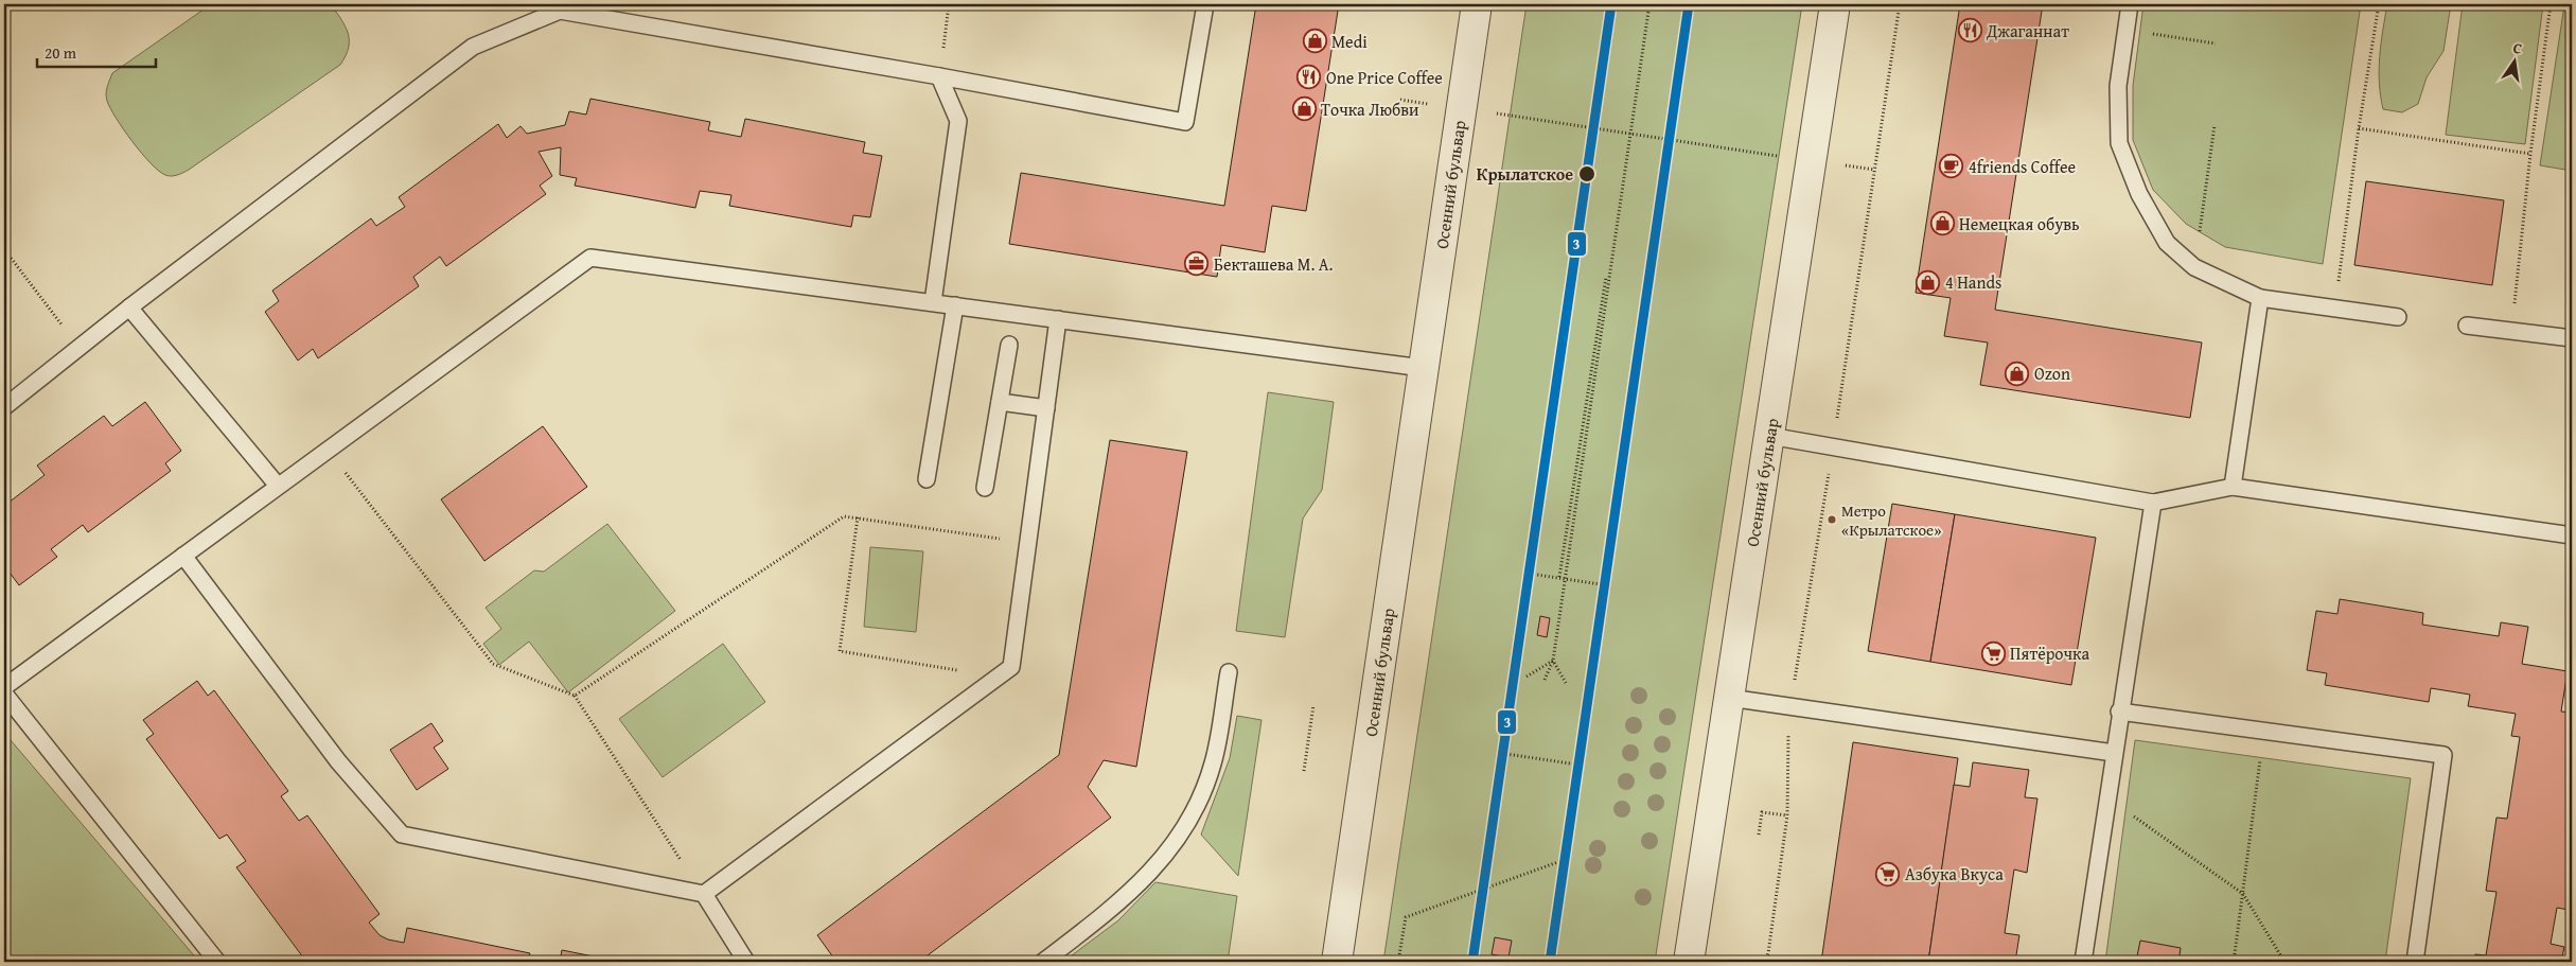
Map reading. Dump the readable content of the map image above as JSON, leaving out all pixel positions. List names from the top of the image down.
{
  "streets": {
    "street": ["Осенний бульвар"]
  },
  "places": {
    "restaurant": ["Джаганнат", "One Price Coffee"],
    "shop": [
      "Medi",
      "Точка Любви",
      "Немецкая обувь",
      "4 Hands",
      "Ozon"
    ],
    "cafe": ["4friends Coffee"],
    "other": ["Крылатское", "Метро «Крылатское»"],
    "office": ["Бекташева М. А."],
    "supermarket": ["Пятёрочка", "Азбука Вкуса"]
  },
  "lines": ["transit line 3"],
  "scale_bar": "20 m",
  "north": "top"
}
